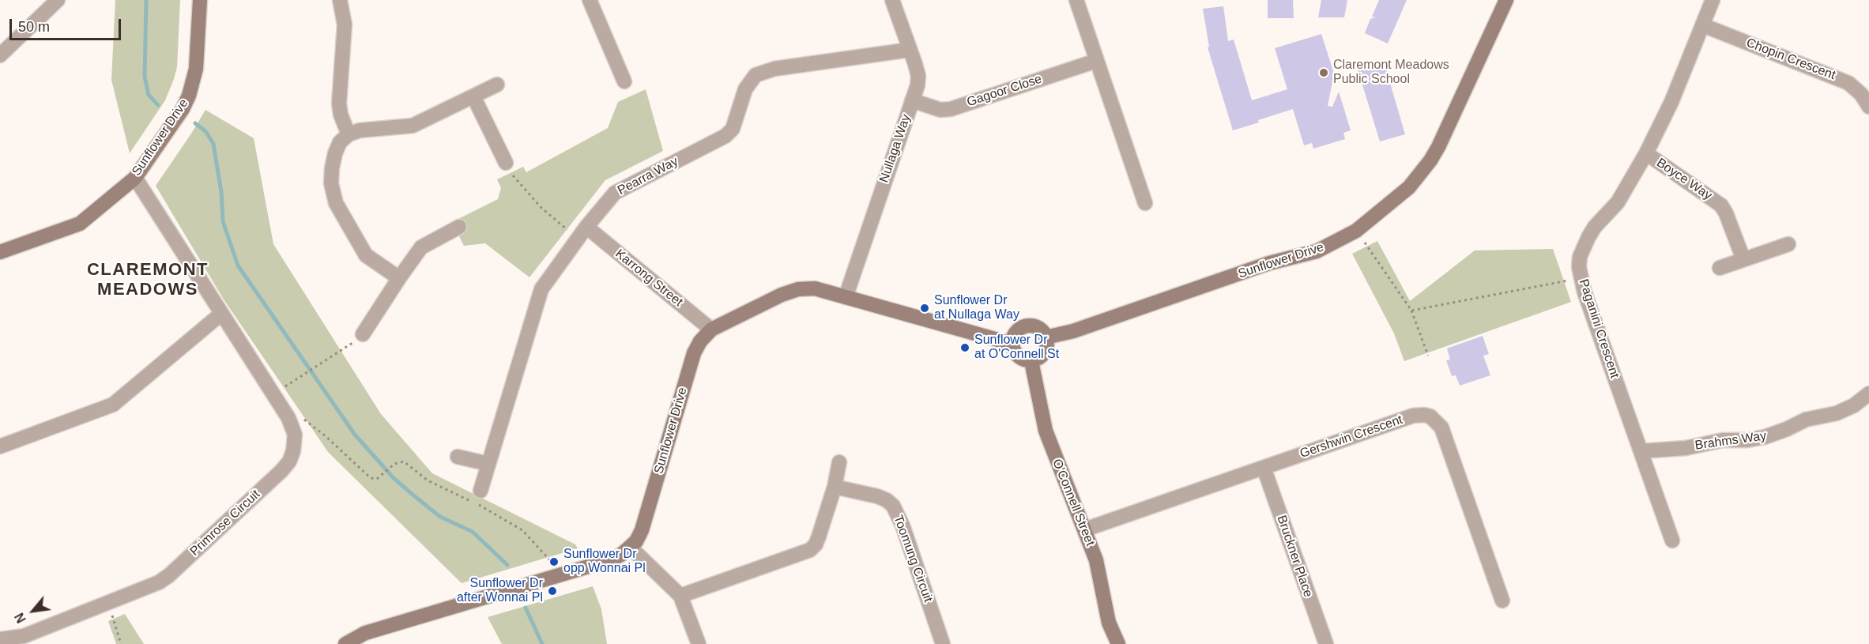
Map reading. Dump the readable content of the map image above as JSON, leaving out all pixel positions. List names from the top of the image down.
{
  "streets": {
    "street": [
      "Chopin Crescent",
      "Gagoor Close",
      "Sunflower Drive",
      "Nullaga Way",
      "Pearra Way",
      "Boyce Way",
      "Karrong Street",
      "Paganini Crescent",
      "Gershwin Crescent",
      "Brahms Way",
      "O'Connell Street",
      "Primrose Circuit",
      "Bruckner Place",
      "Toomung Circuit"
    ]
  },
  "crossings": [
    ["Chopin Crescent", "Paganini Crescent"],
    ["Gagoor Close", "Nullaga Way"],
    ["Sunflower Drive", "Nullaga Way"],
    ["Sunflower Drive", "Karrong Street"],
    ["Sunflower Drive", "O'Connell Street"],
    ["Sunflower Drive", "Primrose Circuit"],
    ["Nullaga Way", "Pearra Way"],
    ["Pearra Way", "Karrong Street"],
    ["Boyce Way", "Paganini Crescent"],
    ["Paganini Crescent", "Brahms Way"],
    ["Gershwin Crescent", "O'Connell Street"],
    ["Gershwin Crescent", "Bruckner Place"]
  ],
  "districts": ["CLAREMONT MEADOWS"],
  "places": [
    "Claremont Meadows Public School",
    "Sunflower Dr at Nullaga Way",
    "Sunflower Dr at O'Connell St",
    "Sunflower Dr opp Wonnai Pl",
    "Sunflower Dr after Wonnai Pl"
  ],
  "scale_bar": "50 m",
  "north": "bottom left"
}
